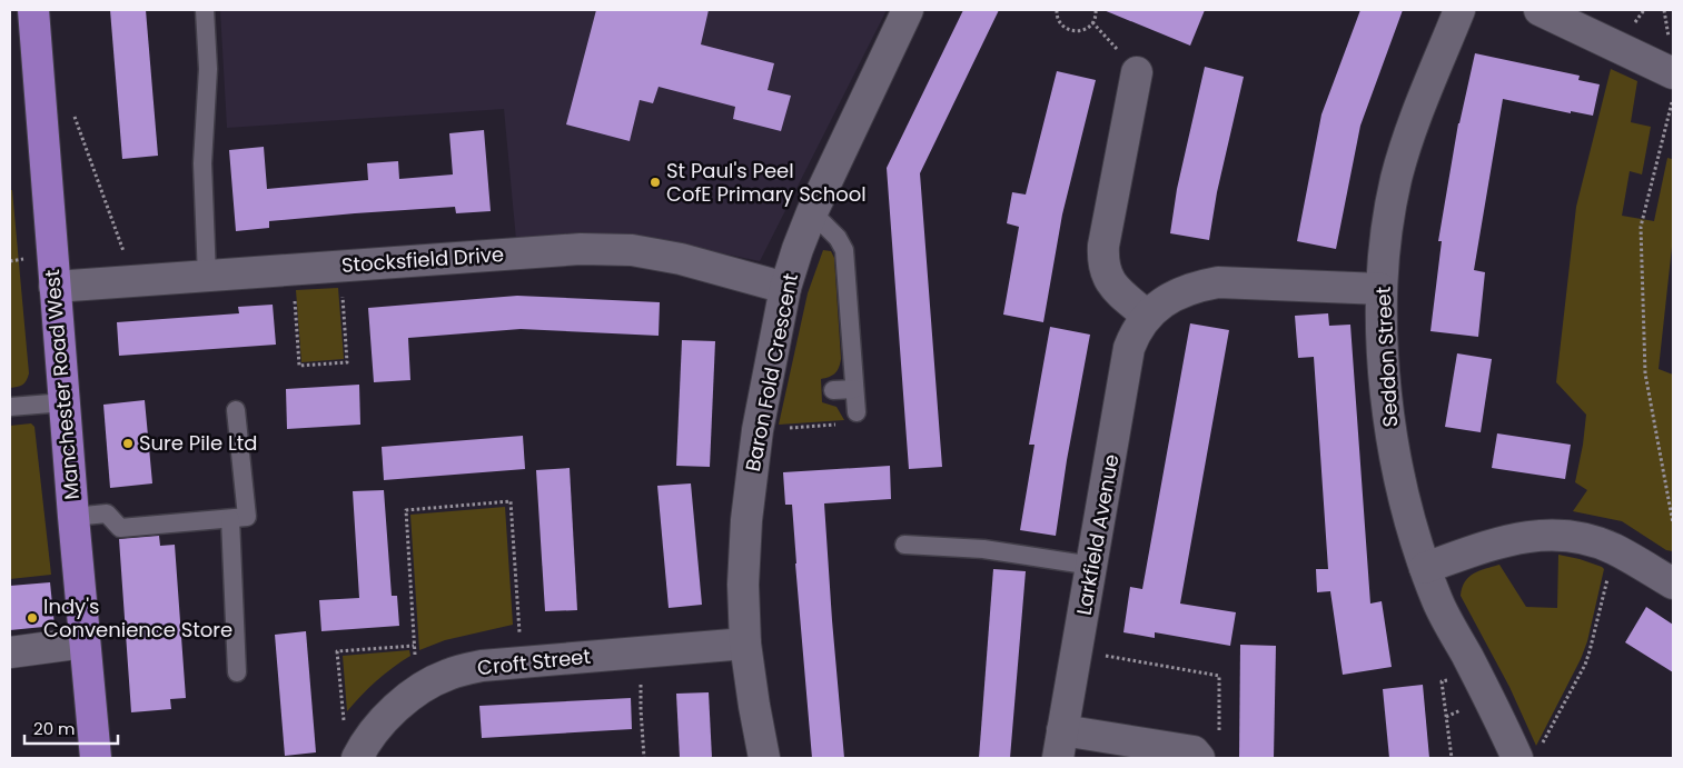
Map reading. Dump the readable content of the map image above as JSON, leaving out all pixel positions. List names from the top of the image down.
{
  "streets": {
    "main road": ["Manchester Road West"],
    "street": [
      "Stocksfield Drive",
      "Seddon Street",
      "Baron Fold Crescent",
      "Larkfield Avenue",
      "Croft Street"
    ]
  },
  "crossings": [
    ["Stocksfield Drive", "Baron Fold Crescent"],
    ["Stocksfield Drive", "Manchester Road West"],
    ["Seddon Street", "Larkfield Avenue"],
    ["Baron Fold Crescent", "Croft Street"]
  ],
  "places": ["St Paul's Peel CofE Primary School", "Sure Pile Ltd", "Indy's Convenience Store"],
  "scale_bar": "20 m"
}
